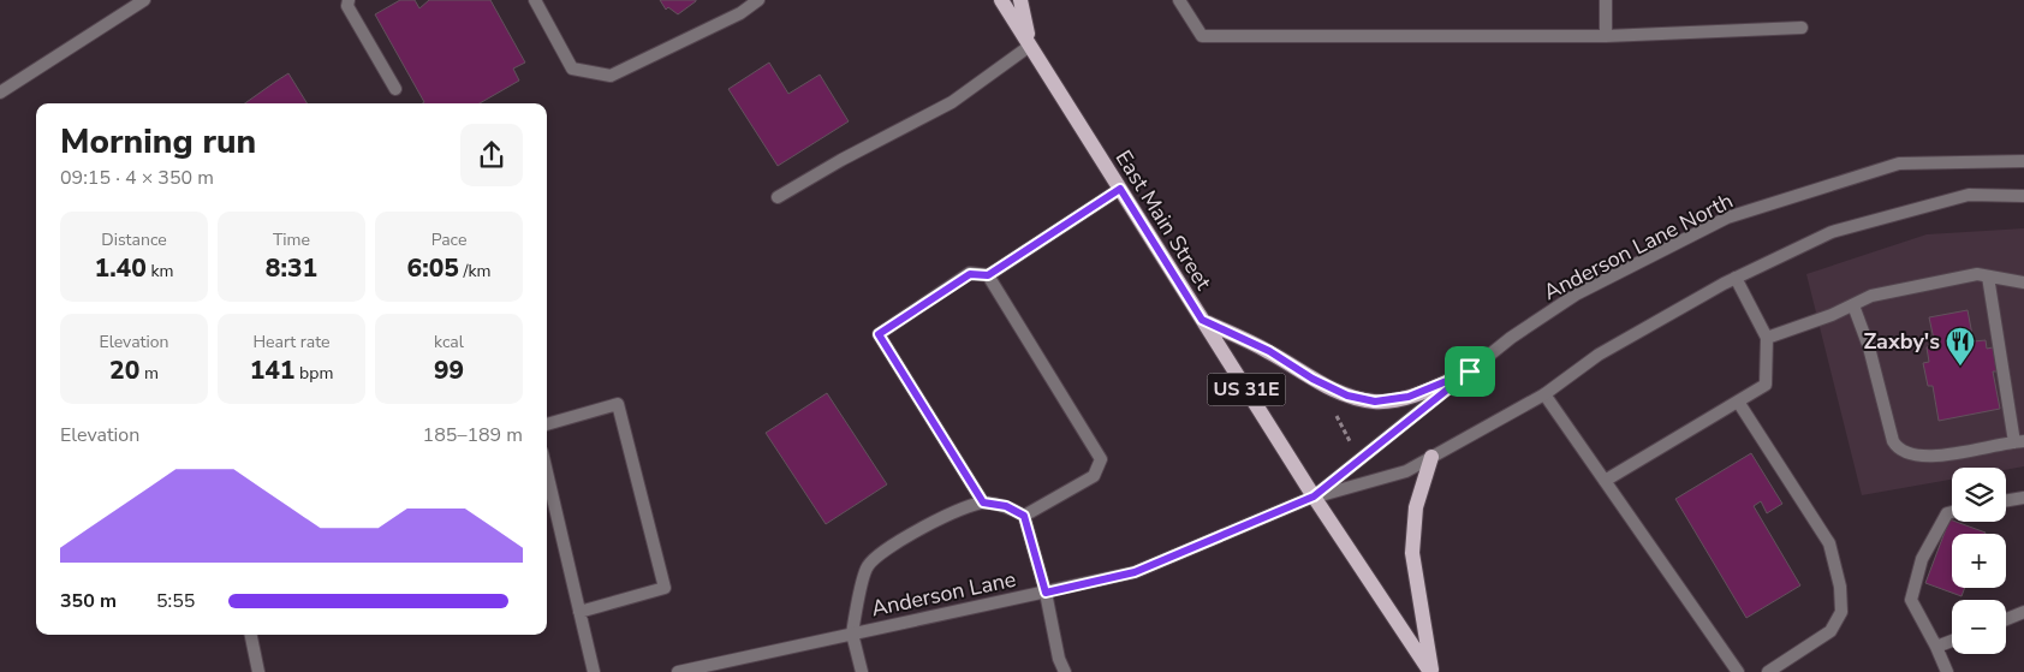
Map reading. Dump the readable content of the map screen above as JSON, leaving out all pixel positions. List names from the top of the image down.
{
  "streets": {
    "main road": ["East Main Street", "US 31E"],
    "street": ["Anderson Lane North", "Anderson Lane"]
  },
  "crossings": [
    ["East Main Street", "Anderson Lane North"],
    ["East Main Street", "Anderson Lane"],
    ["Anderson Lane North", "Anderson Lane"]
  ],
  "places": {
    "restaurant": ["Zaxby's"]
  },
  "page": {
    "heading": ["Morning run", "09:15 · 4 × 350 m"],
    "stats": [
      ["Distance", "1.40 km"],
      ["Time", "8:31"],
      ["Pace", "6:05 /km"],
      ["Elevation", "20 m"],
      ["Heart rate", "141 bpm"],
      ["kcal", "99"]
    ],
    "chart": ["Elevation", "185–189 m"],
    "map_buttons": ["+", "−"],
    "list": [
      {
        "name": "350 m",
        "note": "5:55"
      }
    ]
  }
}
